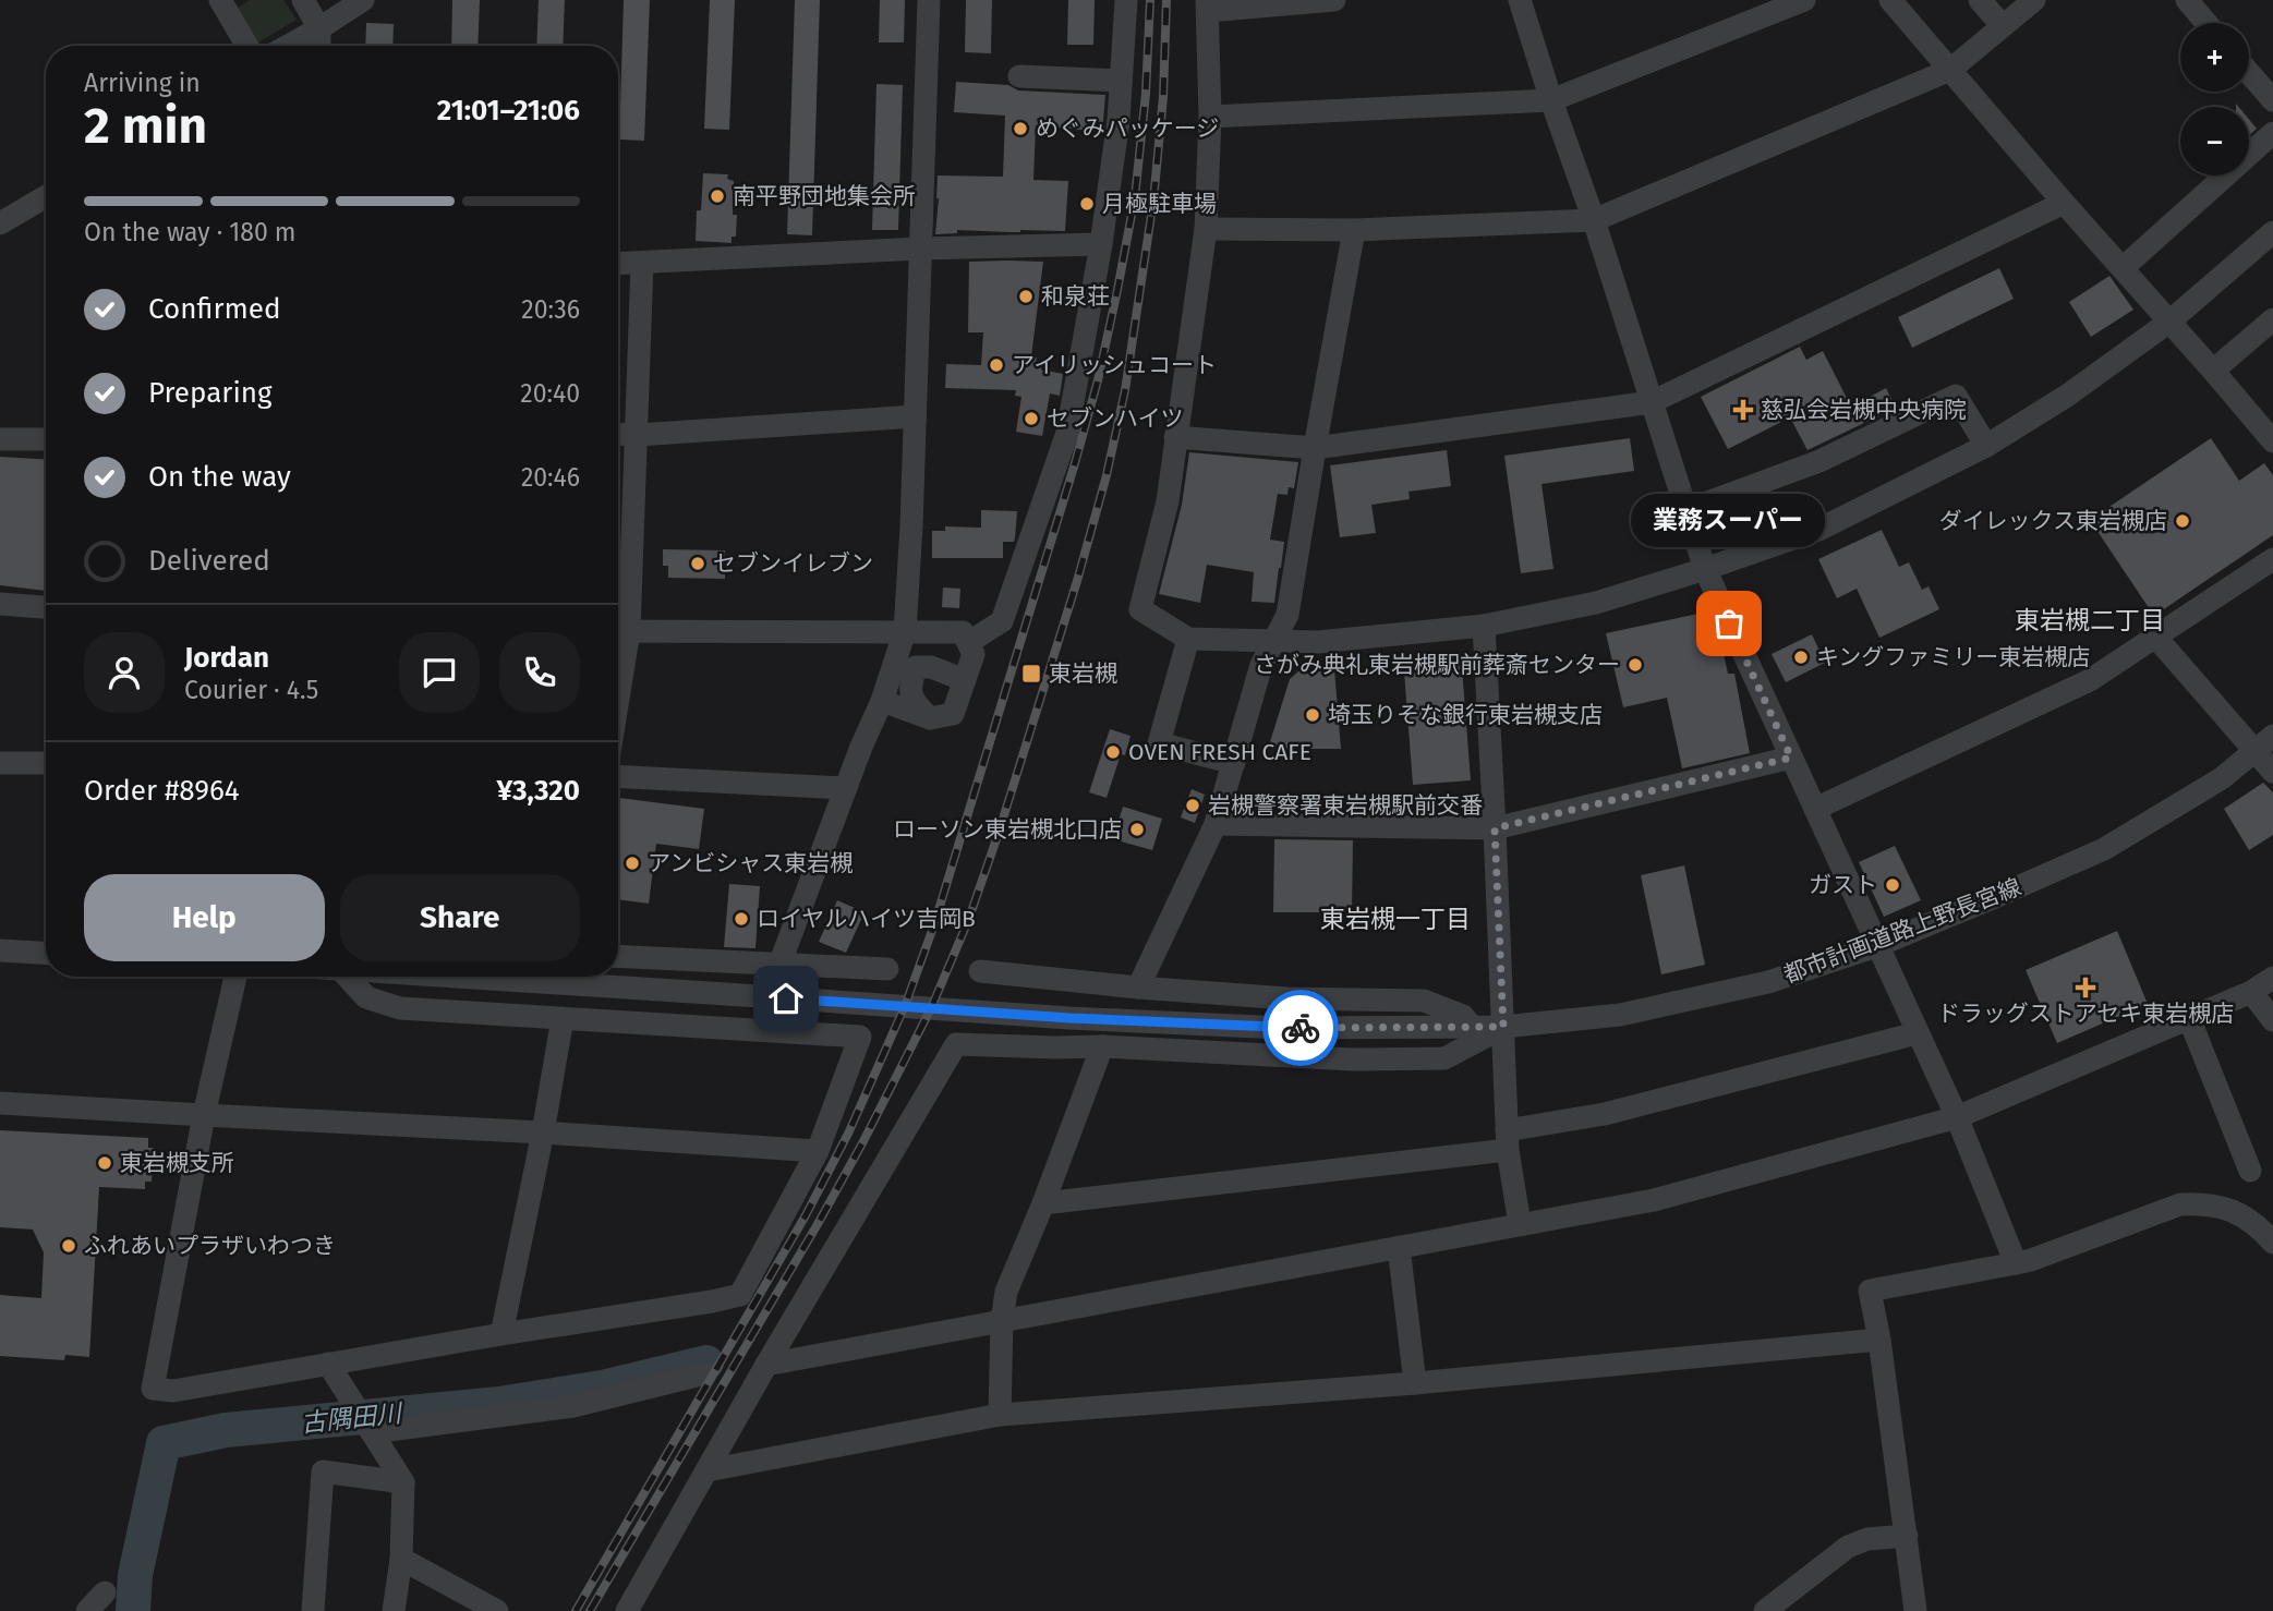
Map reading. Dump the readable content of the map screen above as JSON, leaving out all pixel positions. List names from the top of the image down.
{
  "streets": {
    "street": ["都市計画道路上野長宮線"]
  },
  "districts": ["東岩槻二丁目", "東岩槻一丁目"],
  "water": ["古隅田川"],
  "places": {
    "other": [
      "めぐみパッケージ",
      "南平野団地集会所",
      "月極駐車場",
      "和泉荘",
      "アイリッシュコート",
      "セブンハイツ",
      "ダイレックス東岩槻店",
      "セブンイレブン",
      "業務スーパー",
      "キングファミリー東岩槻店",
      "さがみ典礼東岩槻駅前葬斎センター",
      "埼玉りそな銀行東岩槻支店",
      "OVEN FRESH CAFE",
      "岩槻警察署東岩槻駅前交番",
      "ローソン東岩槻北口店",
      "アンビシャス東岩槻",
      "ガスト",
      "ロイヤルハイツ吉岡B",
      "東岩槻支所",
      "ふれあいプラザいわつき"
    ],
    "health": ["慈弘会岩槻中央病院", "ドラッグストアセキ東岩槻店"],
    "transit": ["東岩槻"]
  },
  "page": {
    "map_buttons": ["+", "−"],
    "heading": ["2 min", "Arriving in", "21:01–21:06"],
    "panel": [
      "Jordan",
      "Courier · 4.5",
      "Order #8964",
      "¥3,320"
    ],
    "bar": "On the way · 180 m",
    "list": [
      ["Confirmed", "20:36"],
      ["Preparing", "20:40"],
      ["On the way", "20:46"],
      "Delivered"
    ],
    "bubble": "業務スーパー",
    "buttons": ["Help", "Share"]
  }
}
